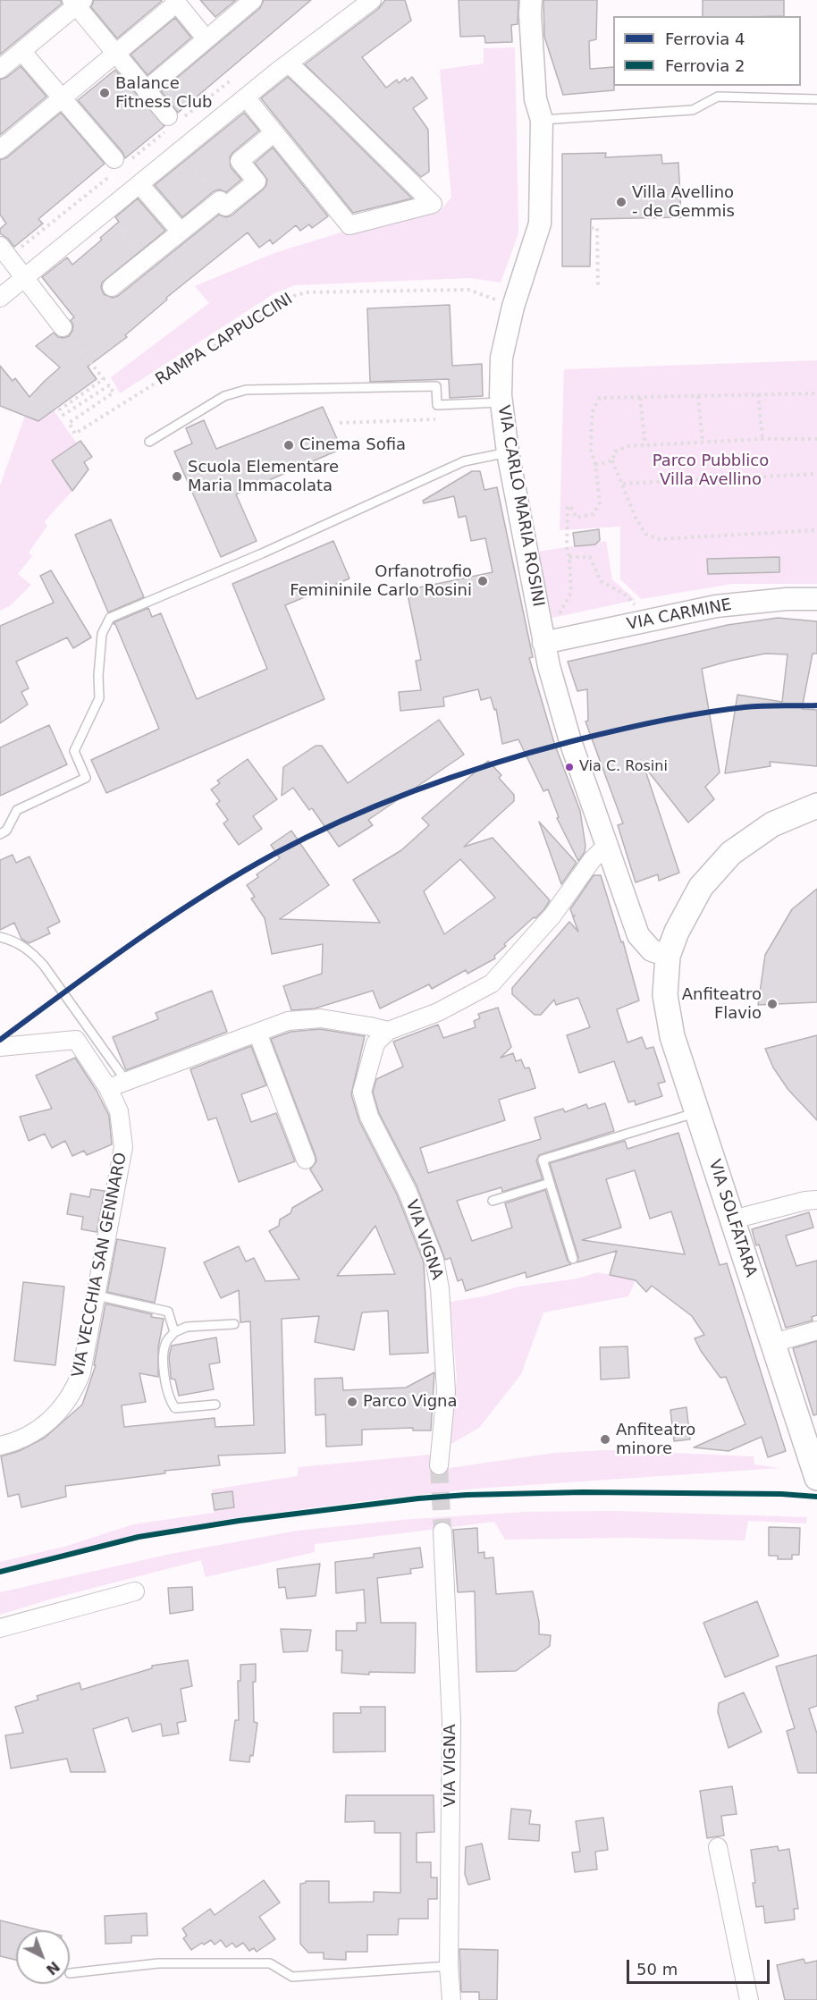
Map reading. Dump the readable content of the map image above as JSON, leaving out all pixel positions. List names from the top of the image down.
{
  "streets": {
    "main road": ["VIA SOLFATARA"],
    "street": [
      "VIA CARLO MARIA ROSINI",
      "VIA CARMINE",
      "VIA VIGNA",
      "VIA VECCHIA SAN GENNARO"
    ],
    "path": ["RAMPA CAPPUCCINI"]
  },
  "crossings": [
    ["RAMPA CAPPUCCINI", "VIA CARLO MARIA ROSINI"],
    ["VIA CARLO MARIA ROSINI", "VIA CARMINE"],
    ["VIA CARLO MARIA ROSINI", "VIA SOLFATARA"]
  ],
  "parks": ["Parco Pubblico Villa Avellino"],
  "places": [
    "Balance Fitness Club",
    "Villa Avellino - de Gemmis",
    "Cinema Sofia",
    "Scuola Elementare Maria Immacolata",
    "Orfanotrofio Femininile Carlo Rosini",
    "Via C. Rosini",
    "Anfiteatro Flavio",
    "Parco Vigna",
    "Anfiteatro minore"
  ],
  "lines": ["rail line 4", "rail line 2"],
  "legend": ["Ferrovia 4", "Ferrovia 2"],
  "scale_bar": "50 m",
  "north": "bottom right"
}
